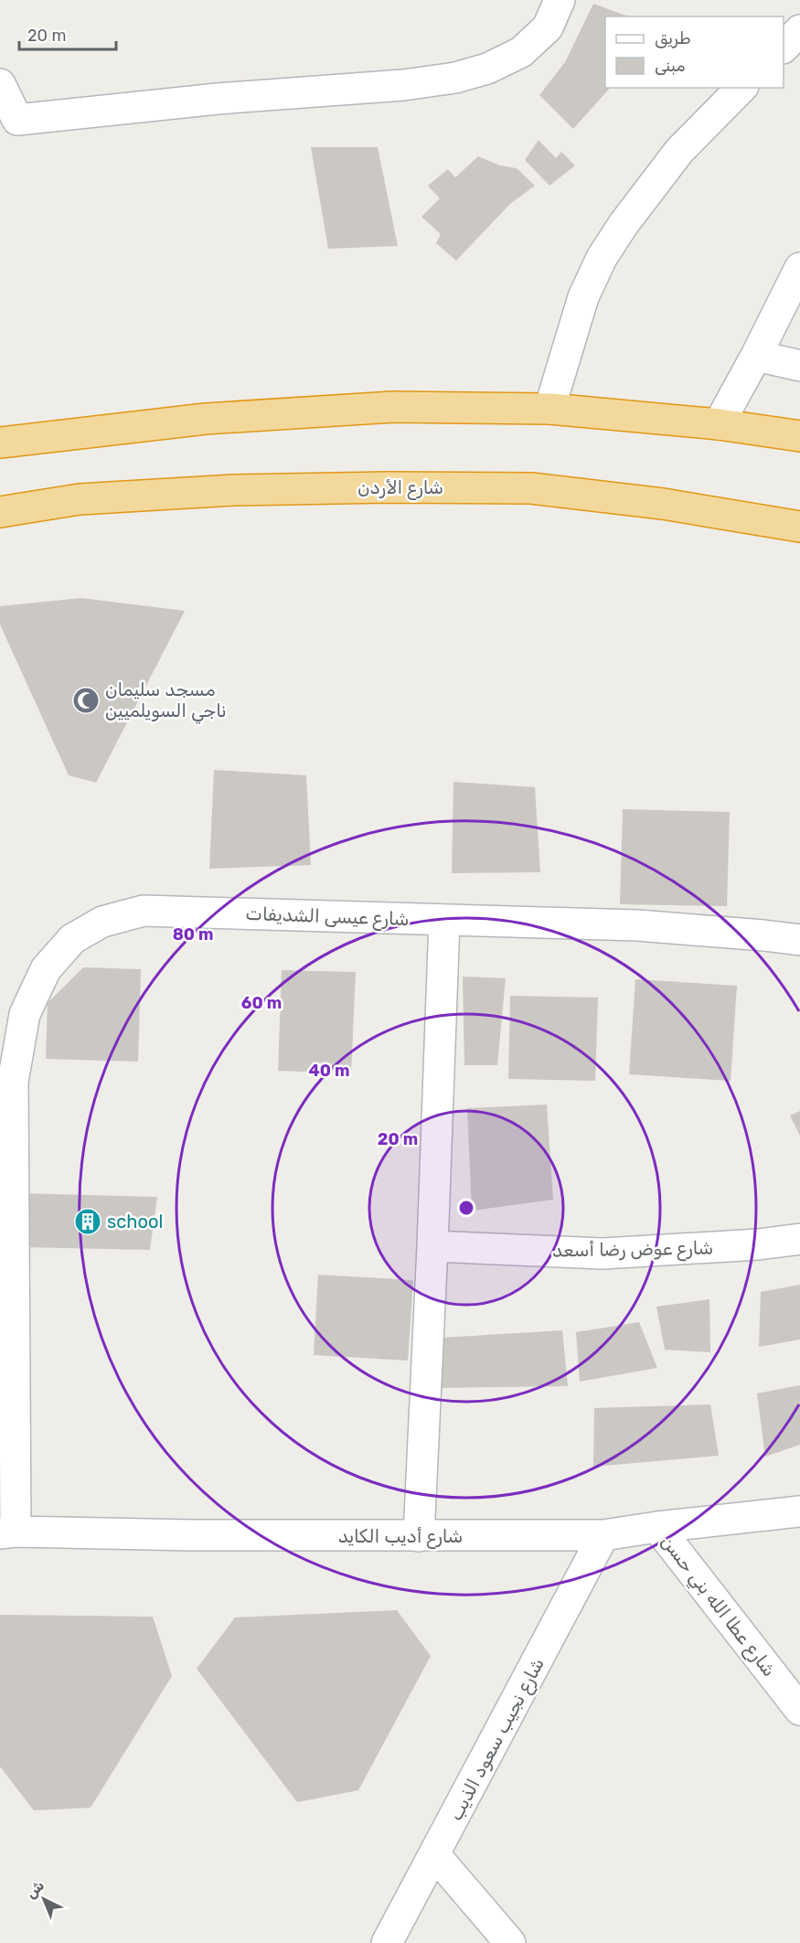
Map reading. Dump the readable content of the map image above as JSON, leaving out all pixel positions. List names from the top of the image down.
{
  "streets": {
    "highway": ["شارع الأردن"],
    "street": [
      "شارع عيسى الشديفات",
      "شارع عوض رضا أسعد",
      "شارع أديب الكايد",
      "شارع عطا الله بني حسن",
      "شارع نجيب سعود الذيب"
    ]
  },
  "crossings": [
    ["شارع عيسى الشديفات", "شارع أديب الكايد"],
    ["شارع أديب الكايد", "شارع عطا الله بني حسن"],
    ["شارع أديب الكايد", "شارع نجيب سعود الذيب"]
  ],
  "places": {
    "mosque": ["مسجد سليمان ناجي السويلميين"],
    "building": ["school"]
  },
  "legend": ["طريق", "مبنى"],
  "scale_bar": "20 m",
  "north": "top left",
  "rings": [
    "80 m",
    "60 m",
    "40 m",
    "20 m"
  ]
}
